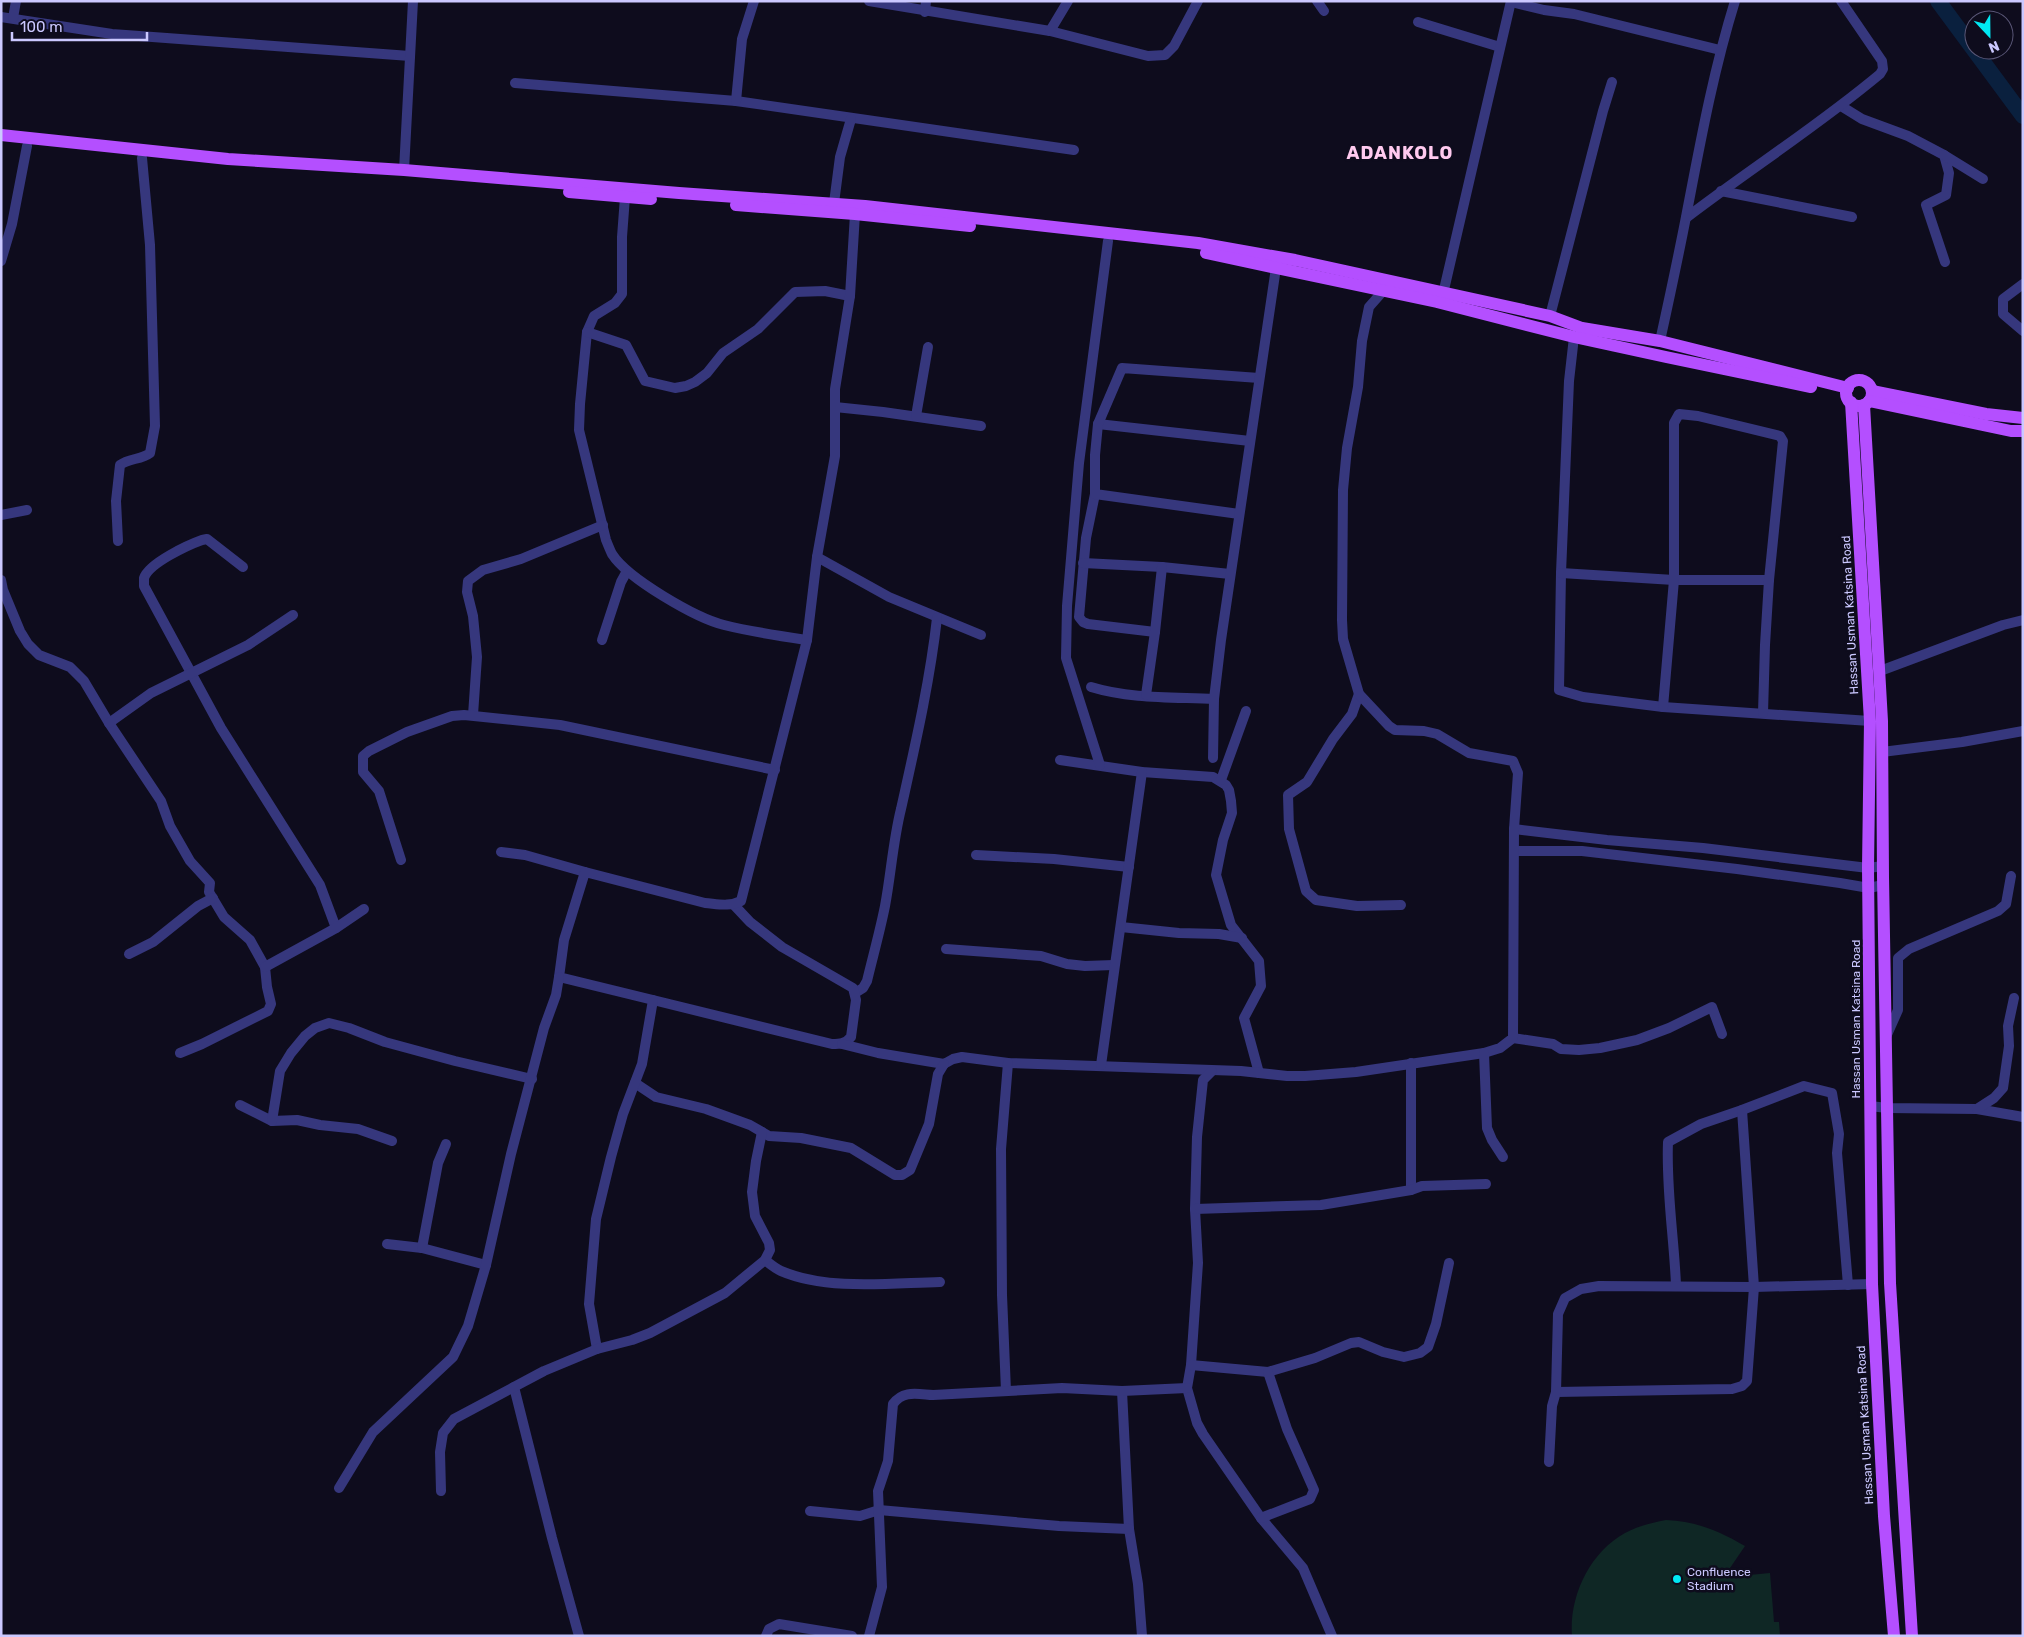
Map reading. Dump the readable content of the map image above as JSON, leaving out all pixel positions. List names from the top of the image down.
{
  "streets": {
    "main road": ["Hassan Usman Katsina Road"]
  },
  "districts": ["ADANKOLO"],
  "places": ["Confluence Stadium"],
  "scale_bar": "100 m",
  "north": "bottom"
}
